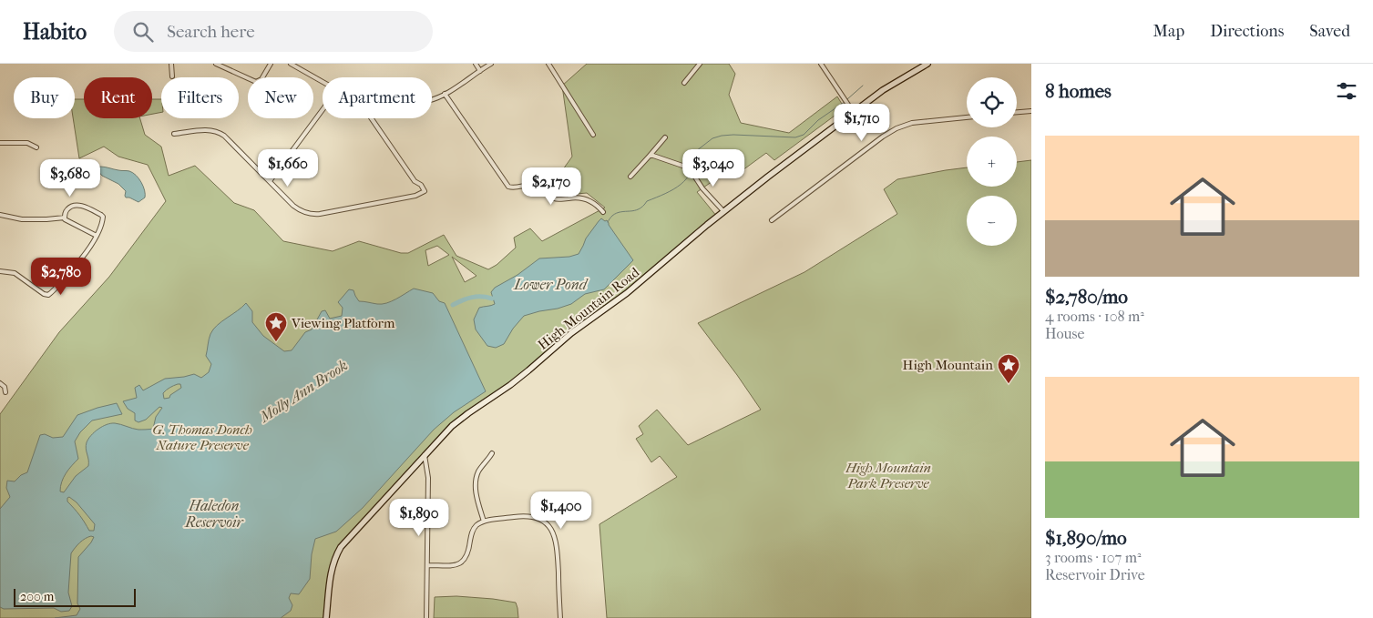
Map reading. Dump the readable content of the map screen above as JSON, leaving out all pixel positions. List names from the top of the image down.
{
  "streets": {
    "main road": ["High Mountain Road"]
  },
  "water": ["Lower Pond", "Molly Ann Brook", "Haledon Reservoir"],
  "parks": ["G. Thomas Donch Nature Preserve", "High Mountain Park Preserve"],
  "places": {
    "place": ["Viewing Platform", "High Mountain"]
  },
  "scale_bar": "200 m",
  "page": {
    "header": "Habito",
    "search": "Search here",
    "nav": ["Map", "Directions", "Saved"],
    "heading": "8 homes",
    "map_buttons": ["+", "−"],
    "chip": [
      "Buy",
      "Rent",
      "Filters",
      "New",
      "Apartment"
    ],
    "price": [
      "$1,710",
      "$1,660",
      "$3,040",
      "$3,680",
      "$2,170",
      "$2,780",
      "$1,400",
      "$1,890"
    ],
    "list": [
      {
        "name": "$2,780/mo",
        "note": "4 rooms · 108 m² · House"
      },
      {
        "name": "$1,890/mo",
        "note": "3 rooms · 107 m² · Reservoir Drive"
      }
    ],
    "scale": "200 m"
  }
}
